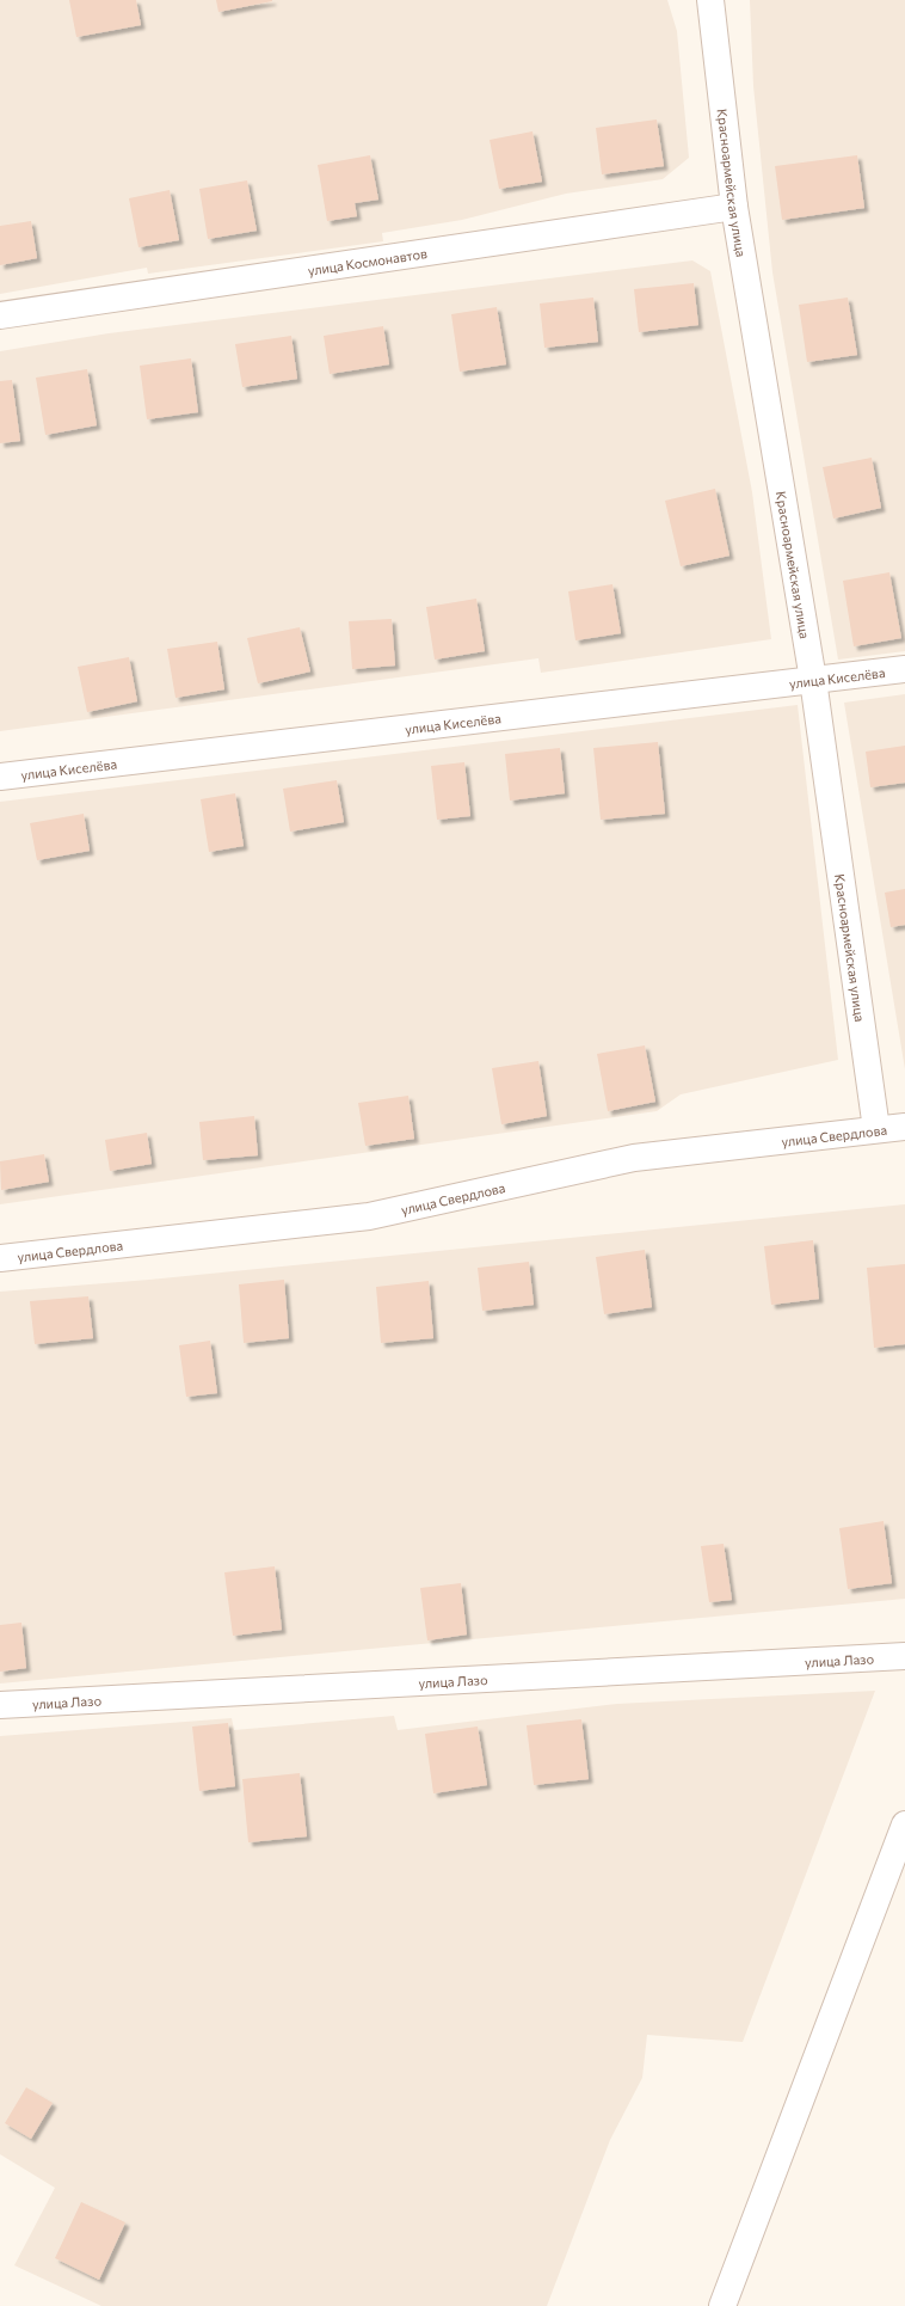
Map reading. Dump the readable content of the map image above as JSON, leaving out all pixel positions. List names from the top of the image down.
{
  "streets": {
    "street": [
      "Красноармейская улица",
      "улица Космонавтов",
      "улица Киселёва",
      "улица Свердлова",
      "улица Лазо"
    ]
  },
  "crossings": [
    ["Красноармейская улица", "улица Космонавтов"],
    ["Красноармейская улица", "улица Киселёва"],
    ["Красноармейская улица", "улица Свердлова"]
  ]
}
